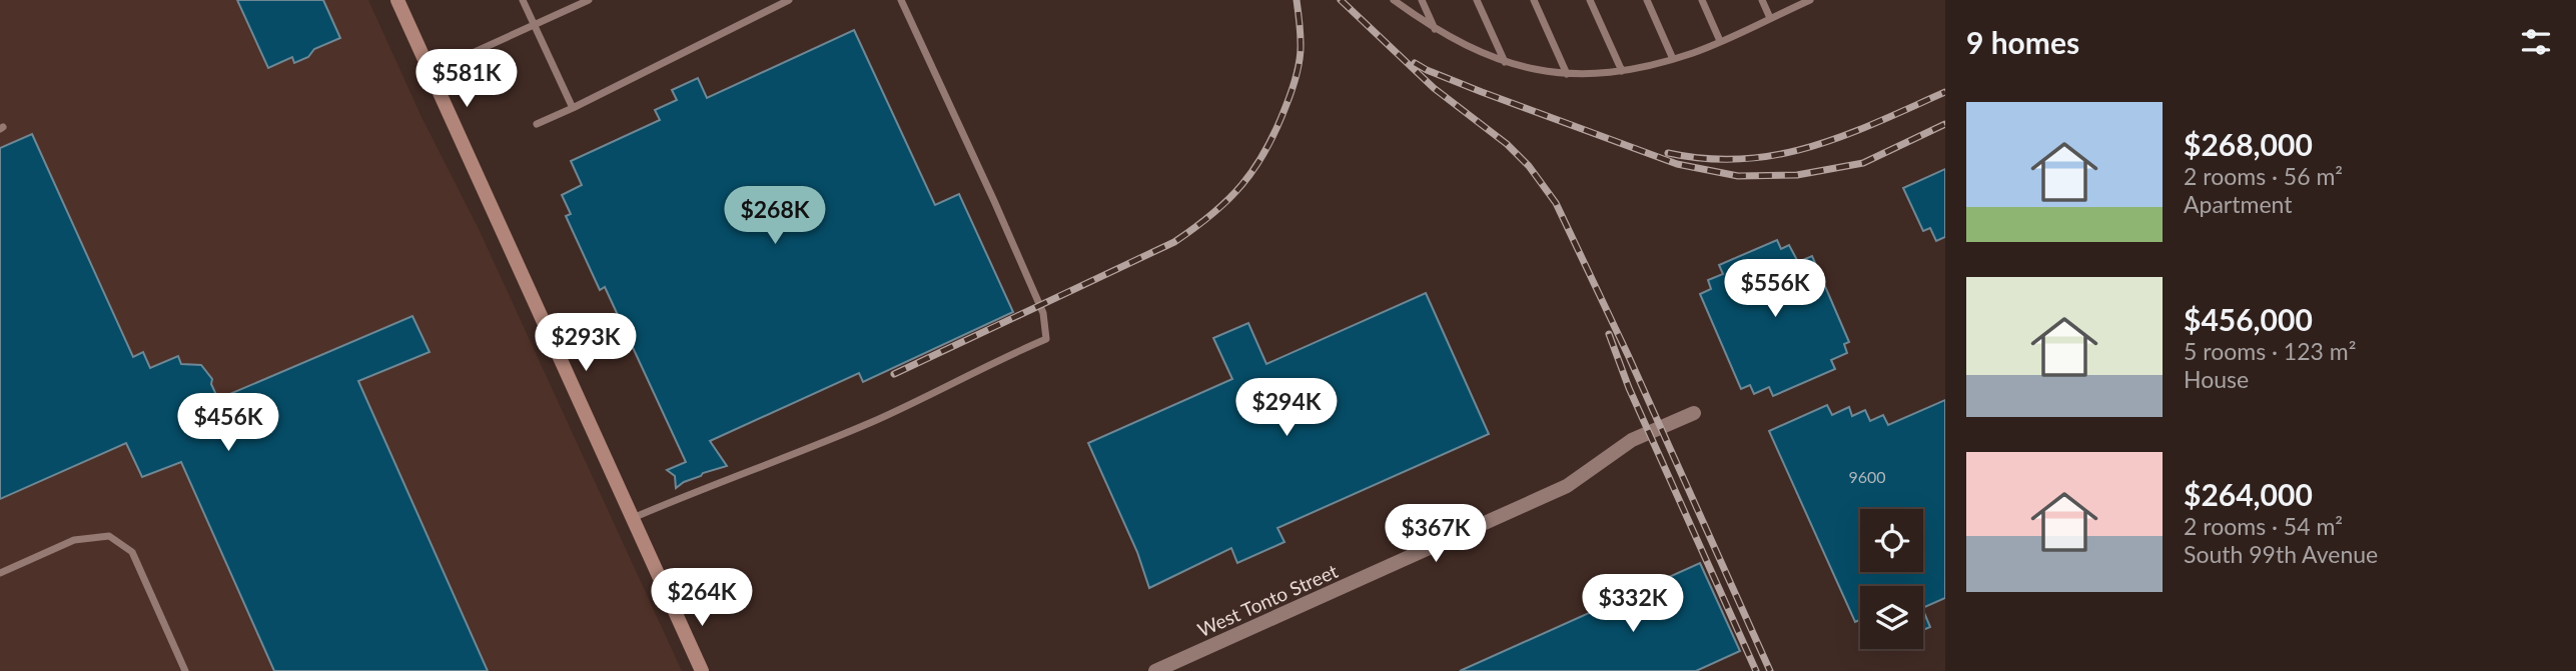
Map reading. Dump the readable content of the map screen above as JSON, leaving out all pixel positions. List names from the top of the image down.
{
  "streets": {
    "street": ["West Tonto Street"]
  },
  "house_numbers": ["9600"],
  "page": {
    "heading": "9 homes",
    "price": [
      "$581K",
      "$268K",
      "$556K",
      "$293K",
      "$294K",
      "$456K",
      "$367K",
      "$264K",
      "$332K"
    ],
    "list": [
      {
        "name": "$268,000",
        "note": "2 rooms · 56 m² · Apartment"
      },
      {
        "name": "$456,000",
        "note": "5 rooms · 123 m² · House"
      },
      {
        "name": "$264,000",
        "note": "2 rooms · 54 m² · South 99th Avenue"
      }
    ]
  }
}
